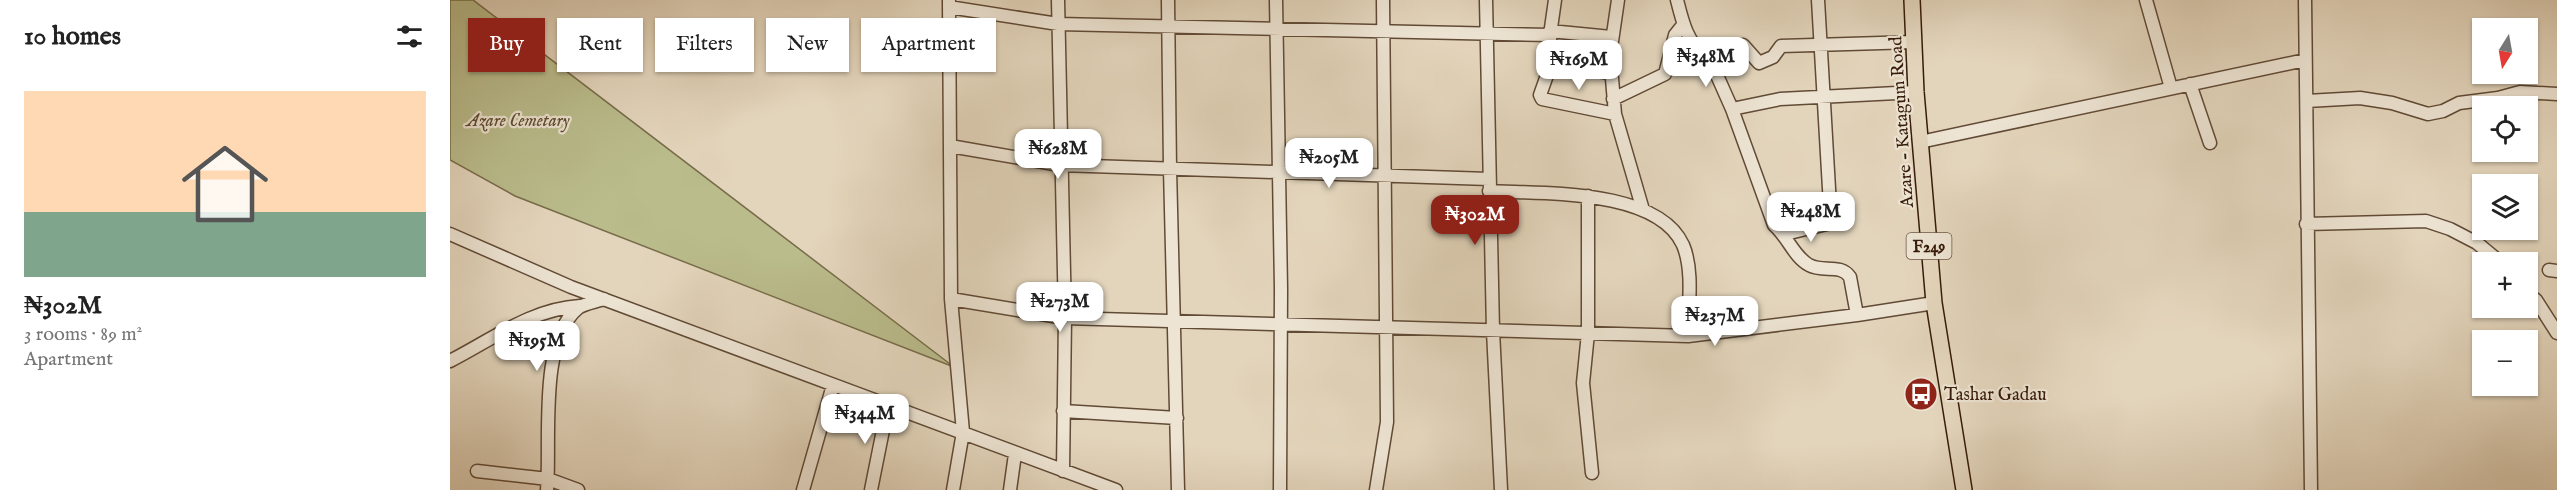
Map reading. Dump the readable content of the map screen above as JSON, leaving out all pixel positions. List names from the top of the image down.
{
  "streets": {
    "main road": ["Azare - Katagum Road", "F249"]
  },
  "parks": ["Azare Cemetary"],
  "places": {
    "bus stop": ["Tashar Gadau"]
  },
  "north": "bottom",
  "page": {
    "heading": "10 homes",
    "map_buttons": ["+", "−"],
    "chip": [
      "Buy",
      "Rent",
      "Filters",
      "New",
      "Apartment"
    ],
    "price": [
      "₦348M",
      "₦169M",
      "₦628M",
      "₦205M",
      "₦248M",
      "₦302M",
      "₦273M",
      "₦237M",
      "₦195M",
      "₦344M"
    ],
    "list": [
      {
        "name": "₦302M",
        "note": "3 rooms · 89 m² · Apartment"
      }
    ]
  }
}
